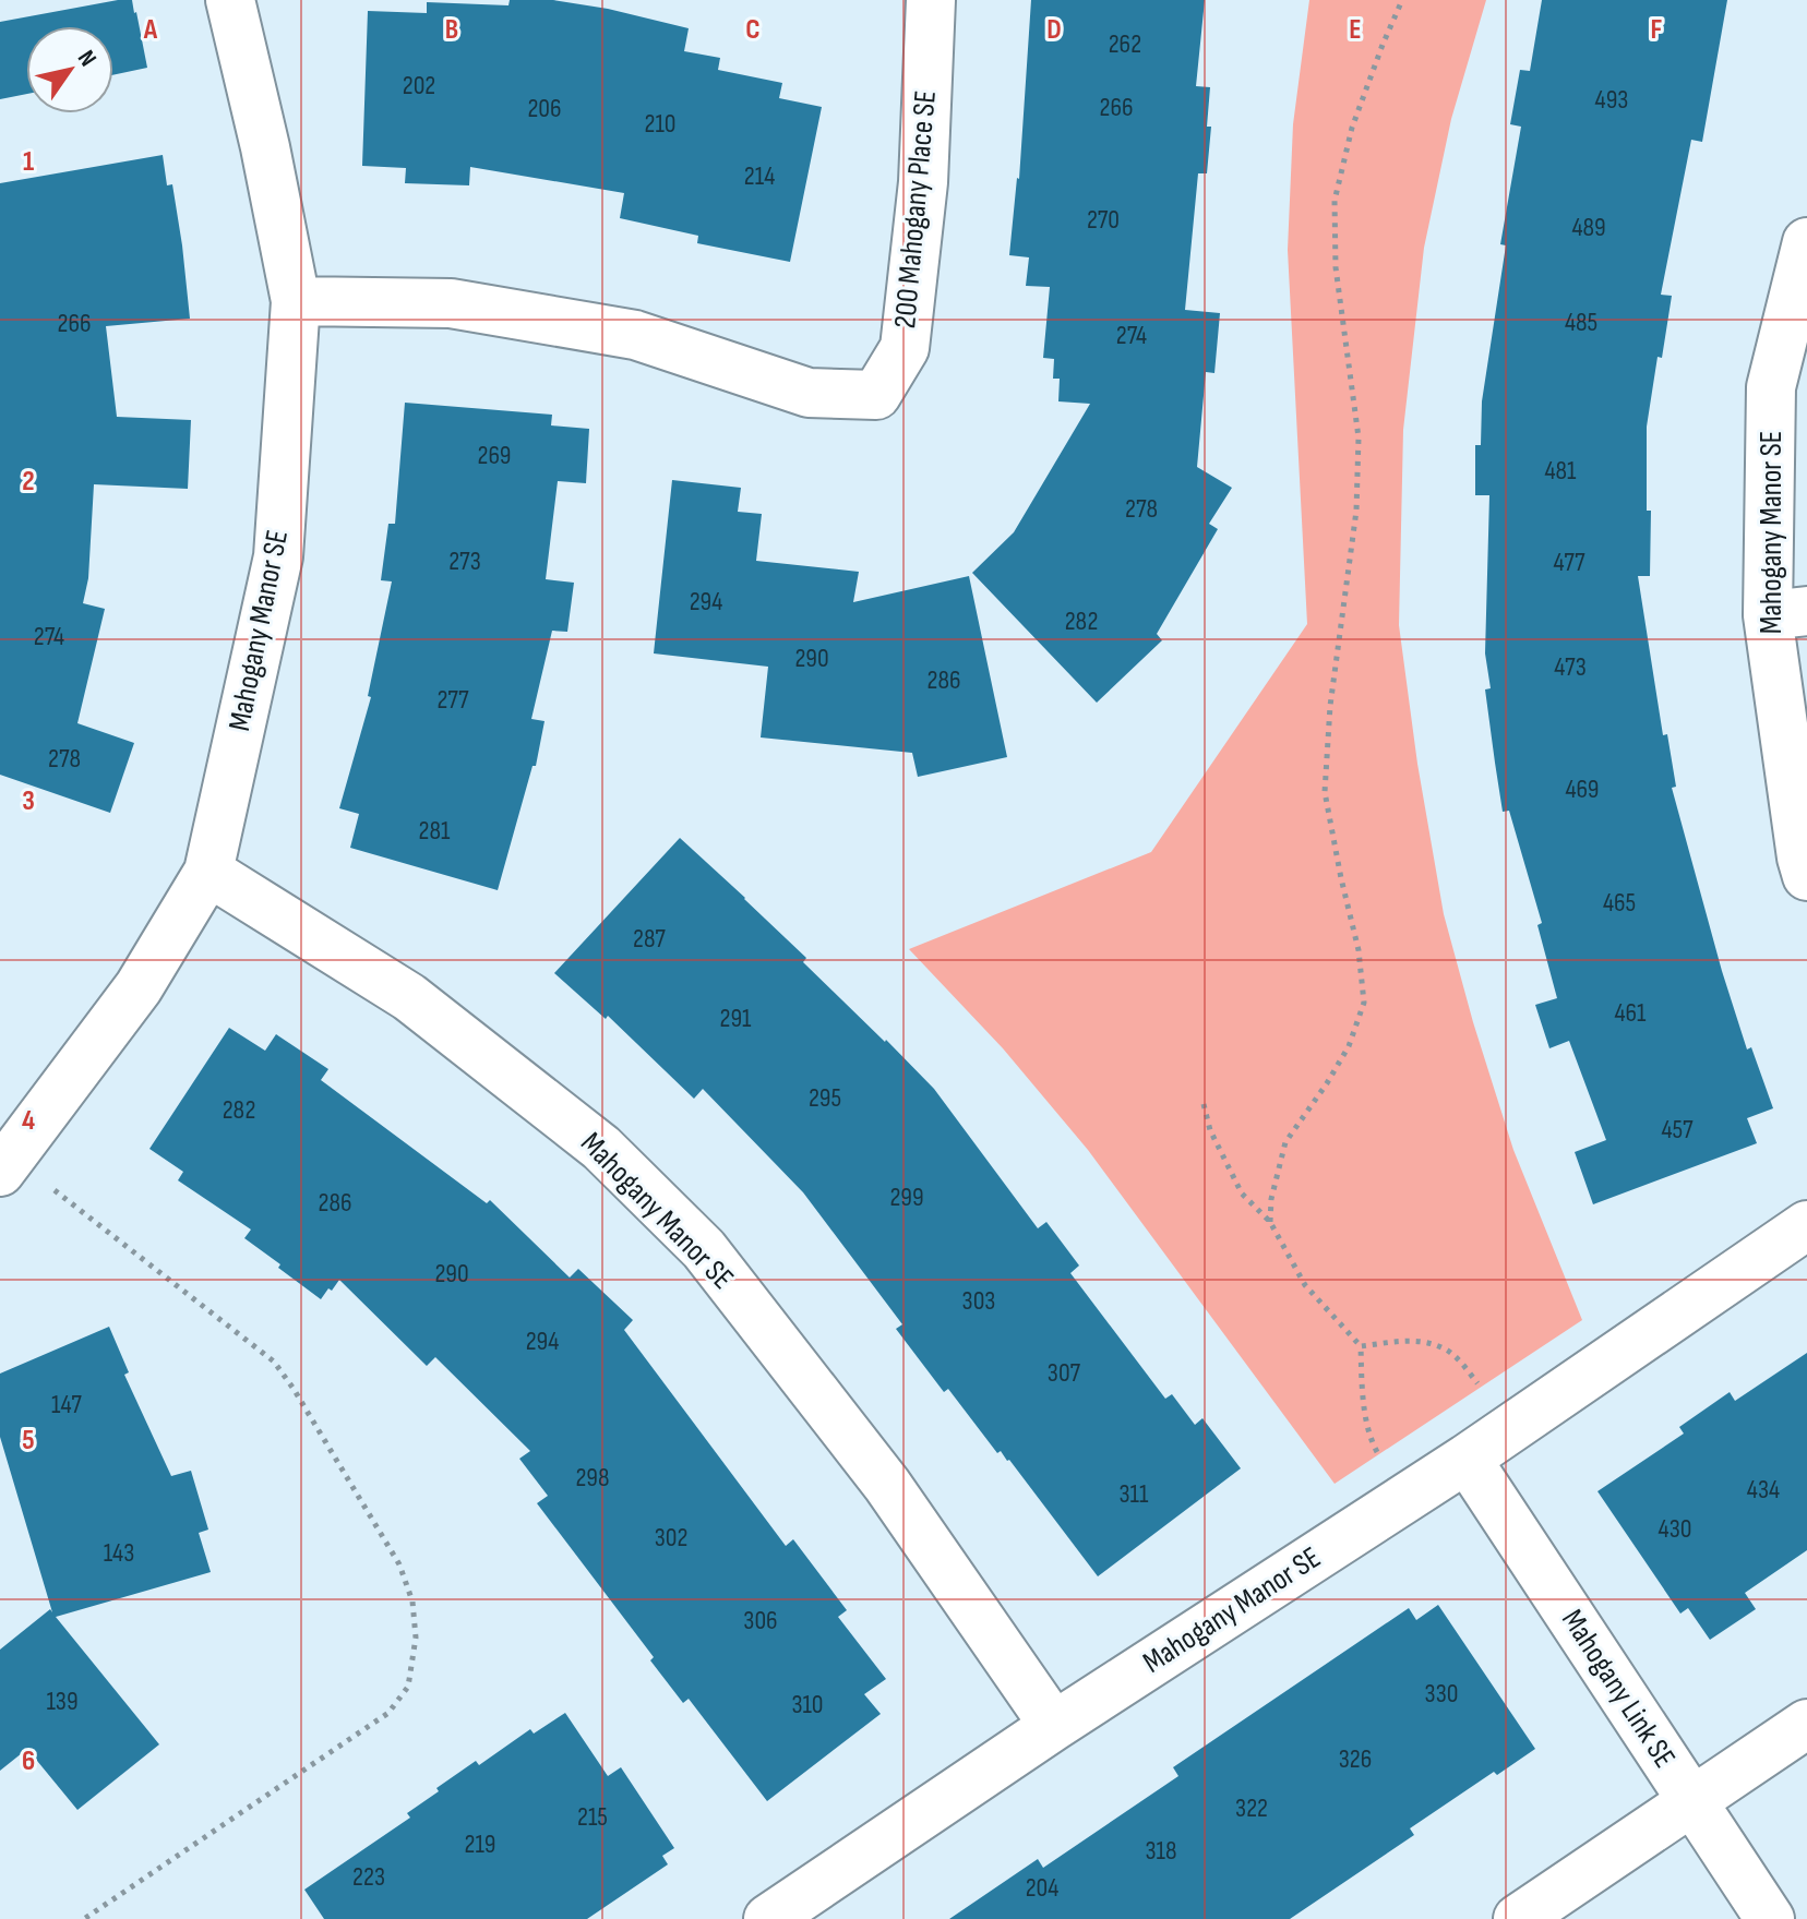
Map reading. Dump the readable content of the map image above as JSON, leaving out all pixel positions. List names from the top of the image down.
{
  "streets": {
    "street": ["200 Mahogany Place SE", "Mahogany Manor SE", "Mahogany Link SE"]
  },
  "crossings": [
    ["200 Mahogany Place SE", "Mahogany Manor SE"],
    ["Mahogany Manor SE", "Mahogany Link SE"]
  ],
  "house_numbers": [
    "262",
    "202",
    "493",
    "266",
    "206",
    "210",
    "214",
    "270",
    "489",
    "485",
    "266",
    "274",
    "269",
    "481",
    "278",
    "273",
    "477",
    "294",
    "282",
    "274",
    "290",
    "473",
    "286",
    "277",
    "278",
    "469",
    "281",
    "465",
    "287",
    "461",
    "291",
    "295",
    "282",
    "457",
    "299",
    "286",
    "290",
    "303",
    "294",
    "307",
    "147",
    "298",
    "434",
    "311",
    "430",
    "302",
    "143",
    "306",
    "330",
    "139",
    "310",
    "326",
    "322",
    "215",
    "219",
    "318",
    "223",
    "204"
  ],
  "north": "top right",
  "grid": {
    "columns": [
      "A",
      "B",
      "C",
      "D",
      "E",
      "F"
    ],
    "rows": [
      "1",
      "2",
      "3",
      "4",
      "5",
      "6"
    ]
  }
}
